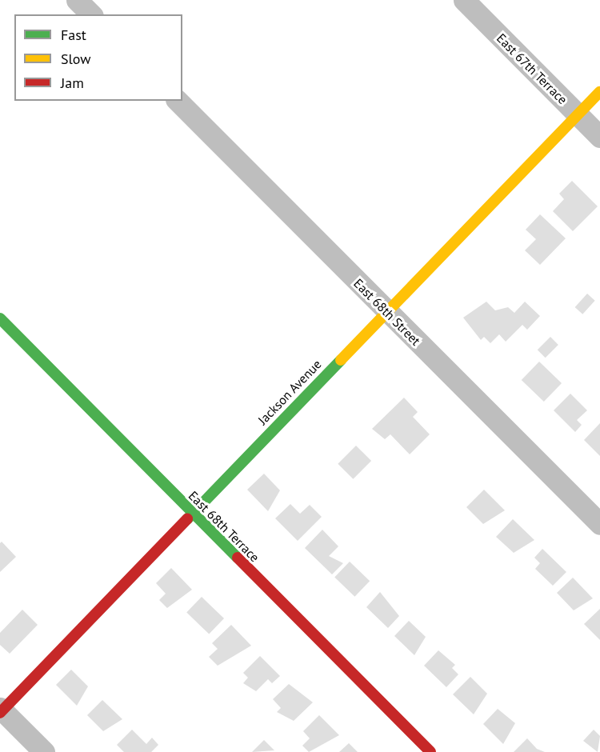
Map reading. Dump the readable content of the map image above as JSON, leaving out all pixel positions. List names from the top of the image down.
{
  "streets": {
    "street": [
      "East 67th Terrace",
      "East 68th Street",
      "Jackson Avenue",
      "East 68th Terrace"
    ]
  },
  "crossings": [
    ["East 67th Terrace", "Jackson Avenue"],
    ["East 68th Street", "Jackson Avenue"],
    ["Jackson Avenue", "East 68th Terrace"]
  ],
  "legend": ["Fast", "Slow", "Jam"]
}
